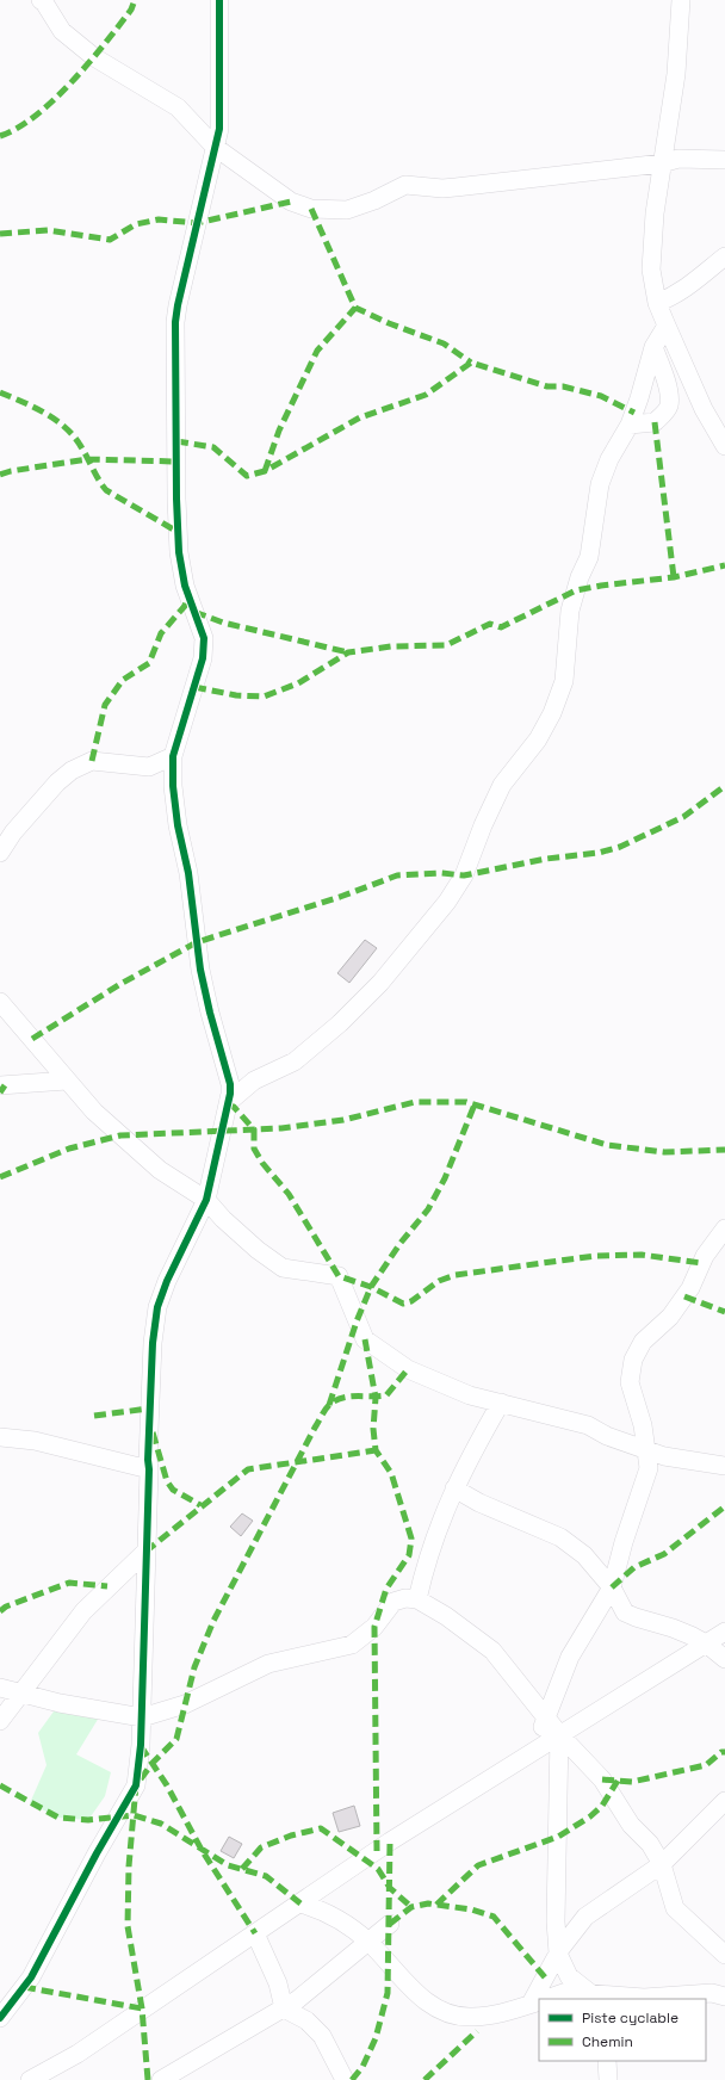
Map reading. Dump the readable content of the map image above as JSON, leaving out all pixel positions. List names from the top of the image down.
{
  "legend": ["Piste cyclable", "Chemin"]
}
